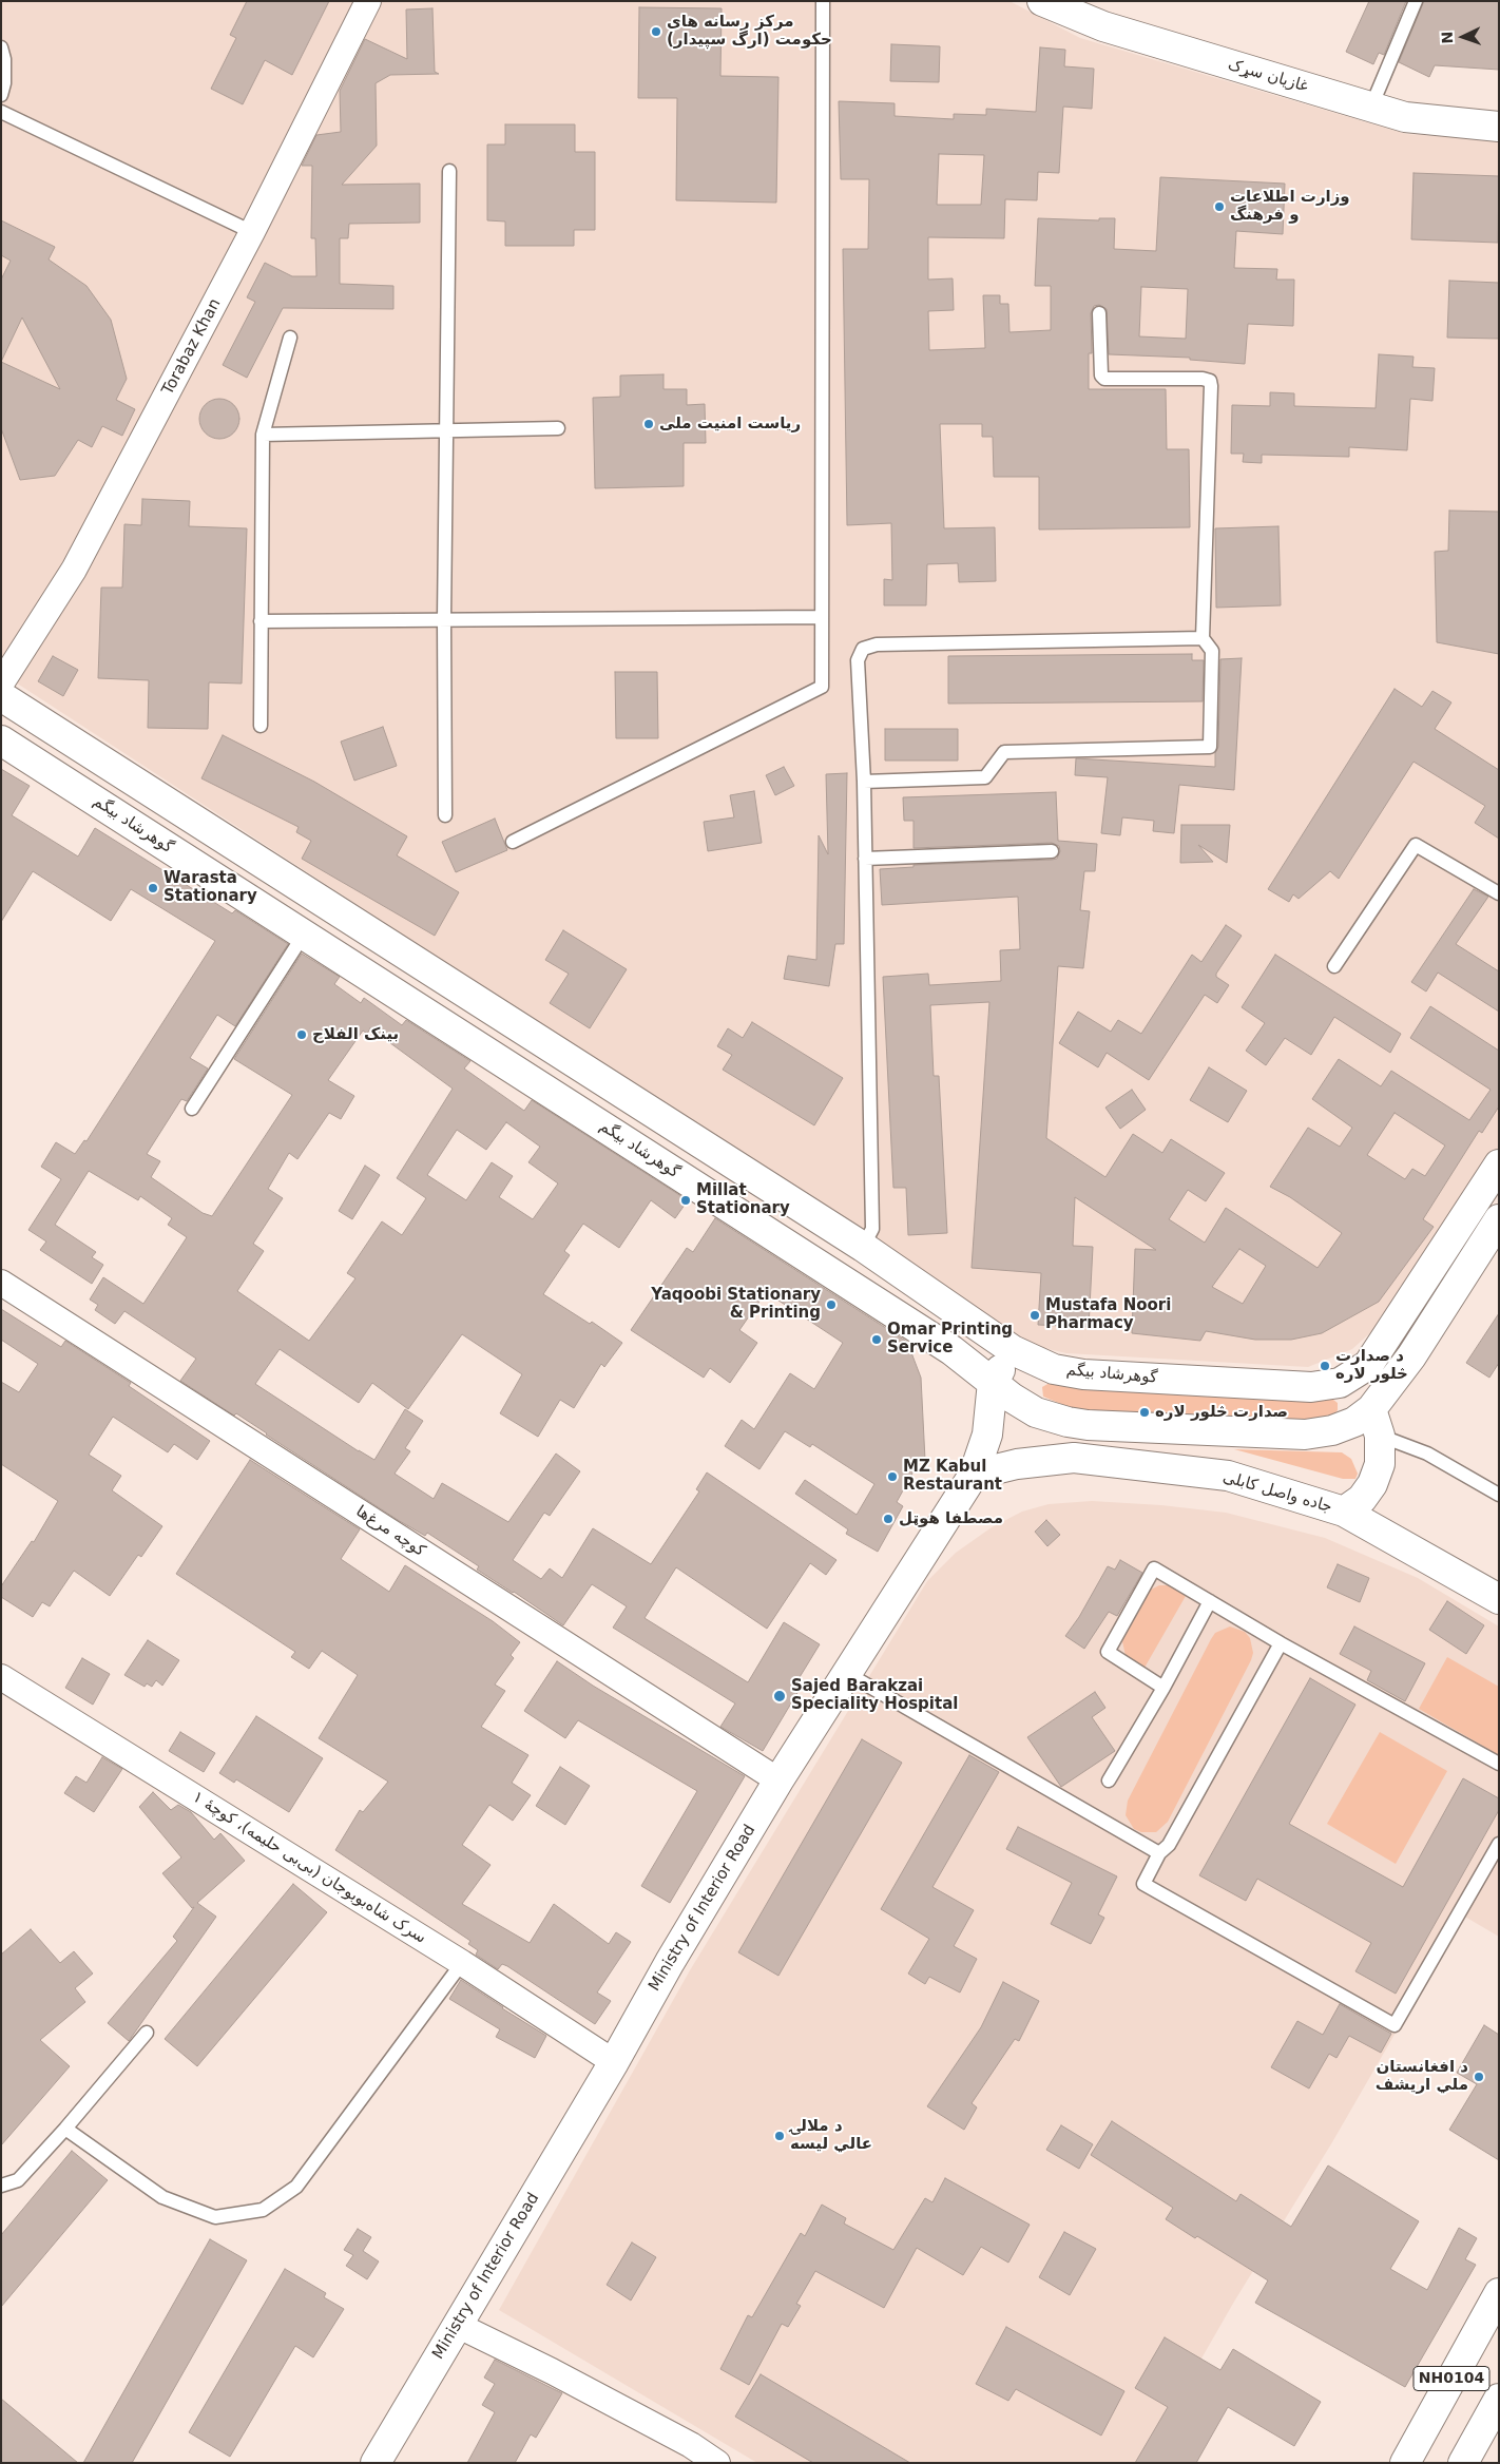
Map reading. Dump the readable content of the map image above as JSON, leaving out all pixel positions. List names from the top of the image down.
{
  "streets": {
    "main road": [
      "غازیان سړک",
      "گوهرشاد بیگم",
      "جاده واصل کابلی",
      "Ministry of Interior Road",
      "NH0104"
    ],
    "street": ["Torabaz Khan", "کوچه مرغ‌ها", "سرک شاه‌بوبوجان (بی‌بی حلیمه)، کوچۀ ۱"]
  },
  "crossings": [
    ["گوهرشاد بیگم", "Ministry of Interior Road"],
    ["جاده واصل کابلی", "Ministry of Interior Road"],
    ["کوچه مرغ‌ها", "Ministry of Interior Road"],
    ["سرک شاه‌بوبوجان (بی‌بی حلیمه)، کوچۀ ۱", "Ministry of Interior Road"]
  ],
  "places": [
    "مرکز رسانه های حکومت (ارگ سپیدار)",
    "وزارت اطلاعات و فرهنگ",
    "ریاست امنیت ملی",
    "Warasta Stationary",
    "بینک الفلاح",
    "Millat Stationary",
    "Yaqoobi Stationary & Printing",
    "Mustafa Noori Pharmacy",
    "Omar Printing Service",
    "د صدارت څلور لاره",
    "صدارت څلور لاره",
    "MZ Kabul Restaurant",
    "مصطفا هوټل",
    "Sajed Barakzai Speciality Hospital",
    "د افغانستان ملي اریشف",
    "د ملالۍ عالي لیسه"
  ],
  "north": "left"
}
